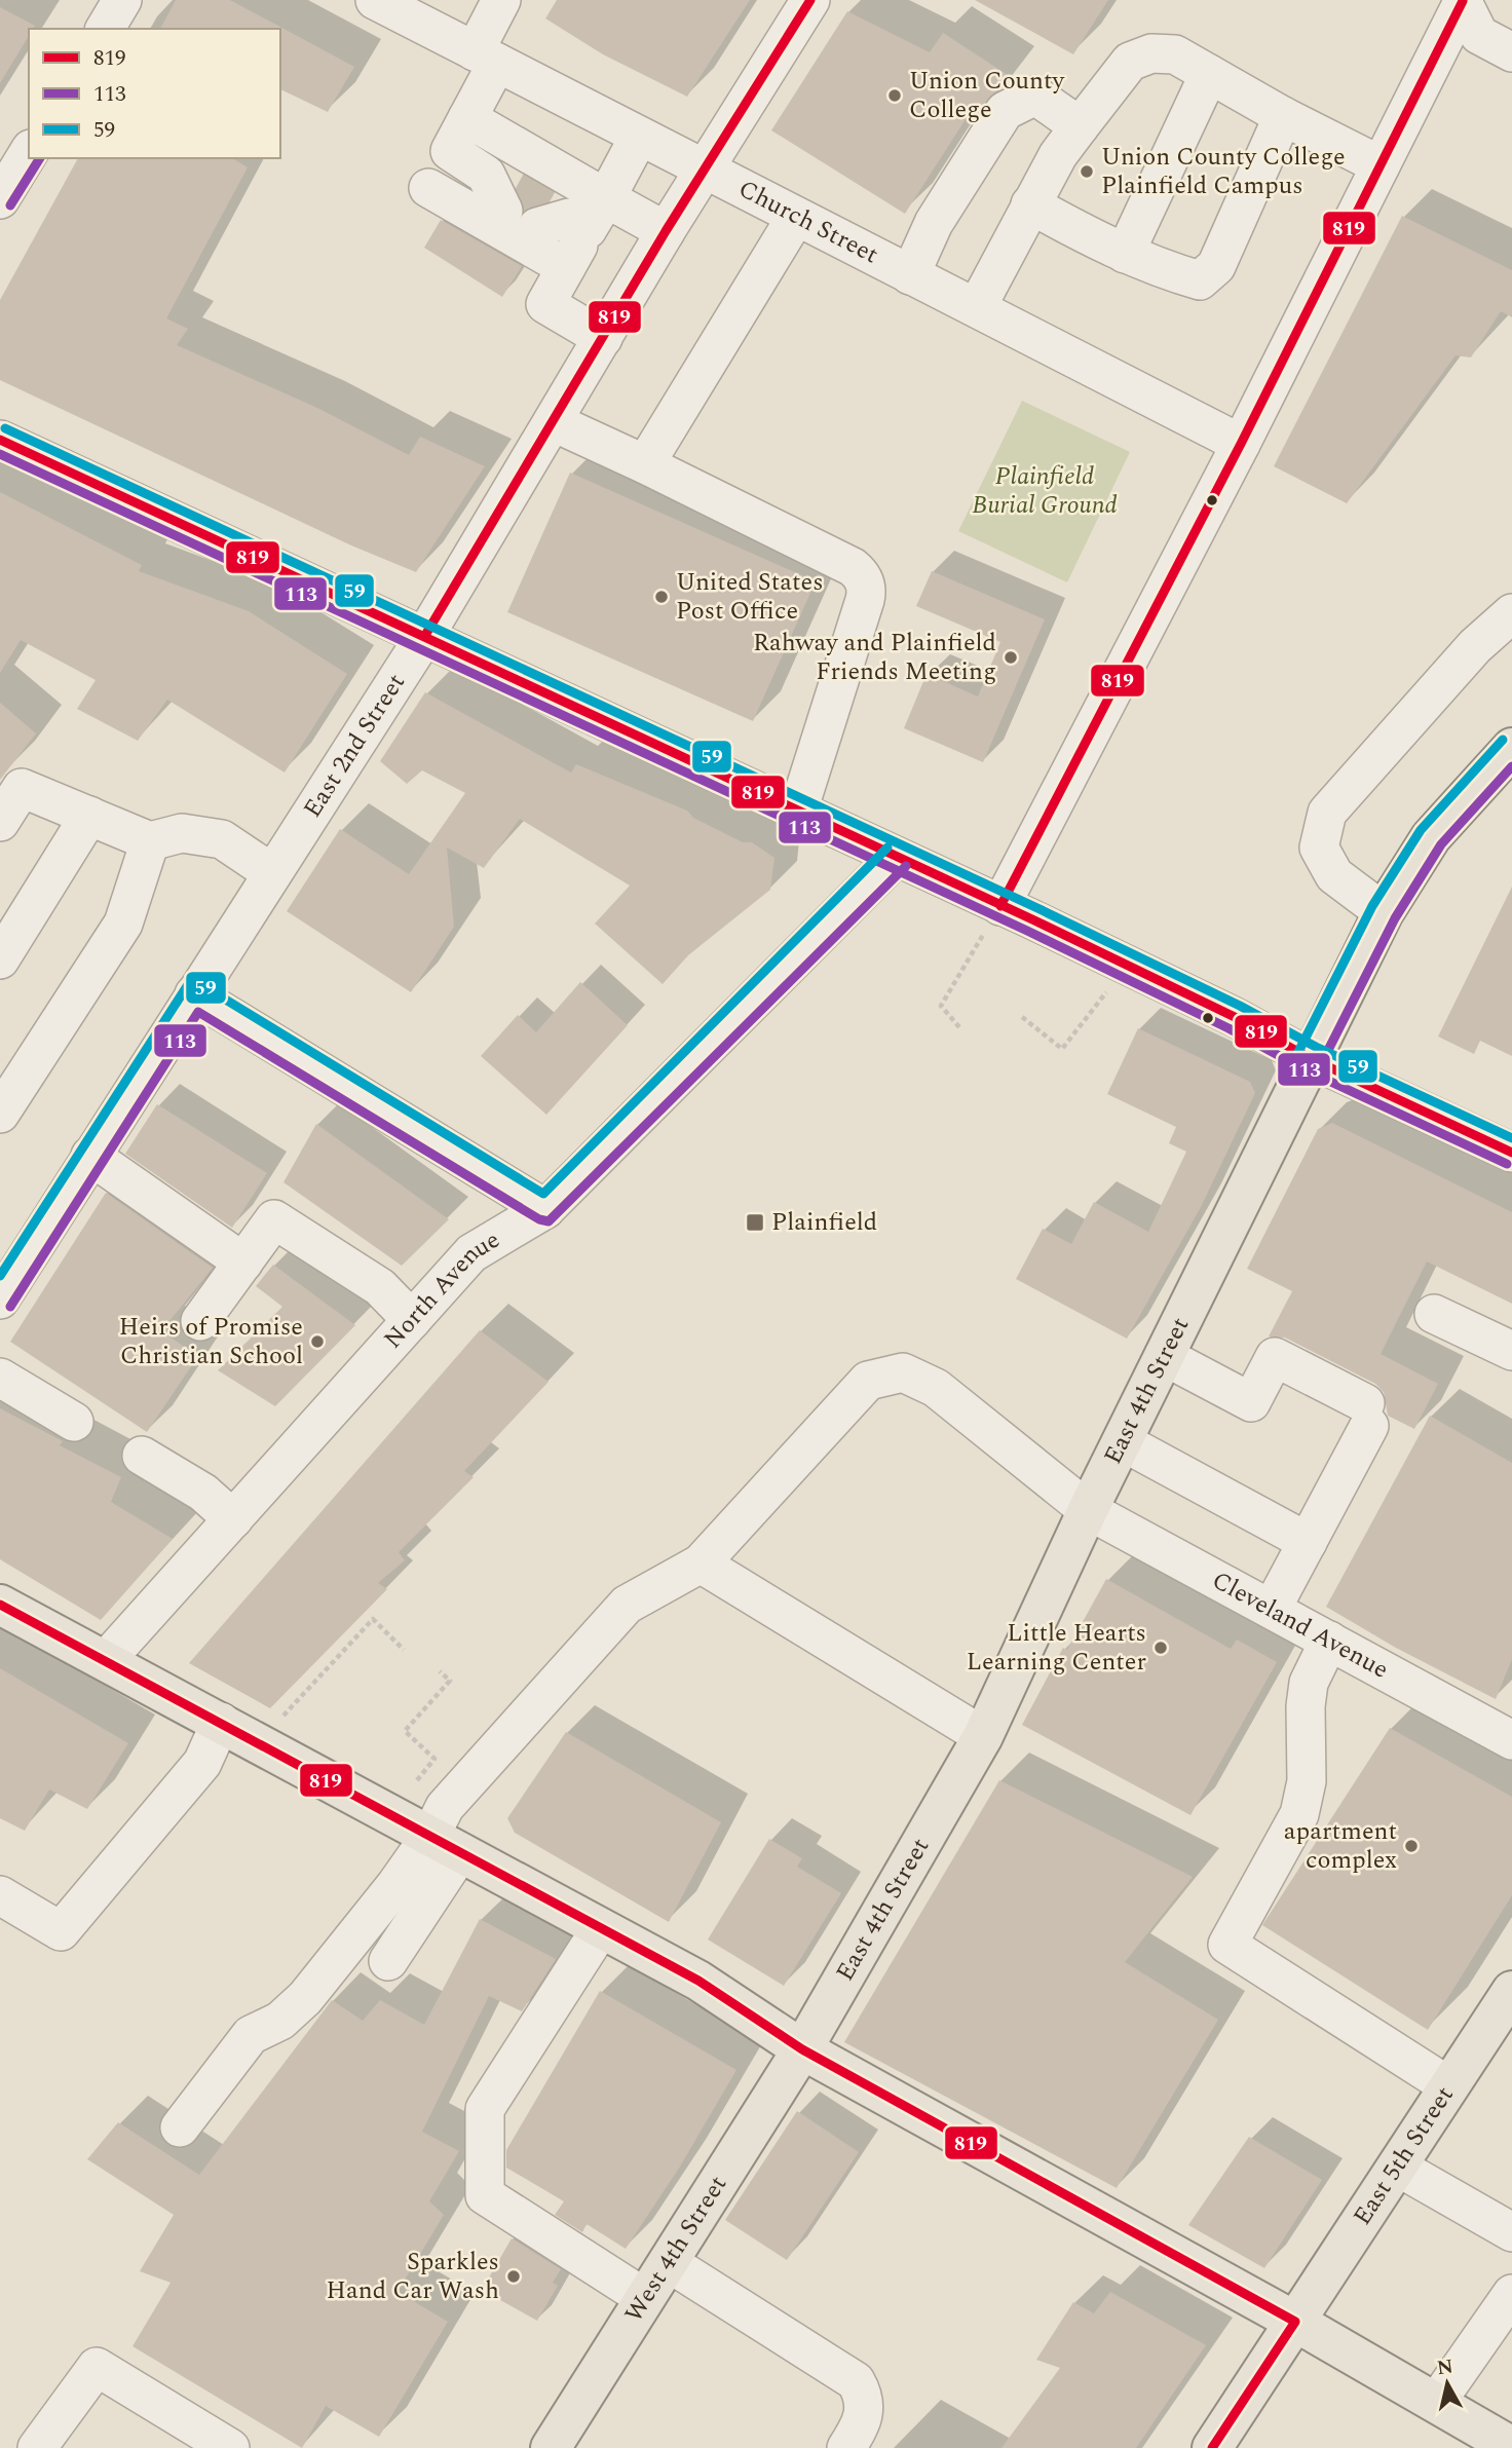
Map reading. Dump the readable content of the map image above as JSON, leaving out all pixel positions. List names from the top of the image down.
{
  "streets": {
    "main road": ["East 4th Street", "East 5th Street", "West 4th Street"],
    "street": [
      "Church Street",
      "East 2nd Street",
      "North Avenue",
      "Cleveland Avenue"
    ]
  },
  "crossings": [
    ["Church Street", "East 2nd Street"],
    ["East 4th Street", "Cleveland Avenue"],
    ["East 4th Street", "West 4th Street"]
  ],
  "parks": ["Plainfield Burial Ground"],
  "places": {
    "other": [
      "Union County College",
      "Union County College Plainfield Campus",
      "United States Post Office",
      "Rahway and Plainfield Friends Meeting",
      "Heirs of Promise Christian School",
      "Little Hearts Learning Center",
      "apartment complex",
      "Sparkles Hand Car Wash"
    ],
    "transit": ["Plainfield"]
  },
  "lines": ["transit line 819", "transit line 113", "transit line 59"],
  "legend": ["819", "113", "59"],
  "north": "top"
}
